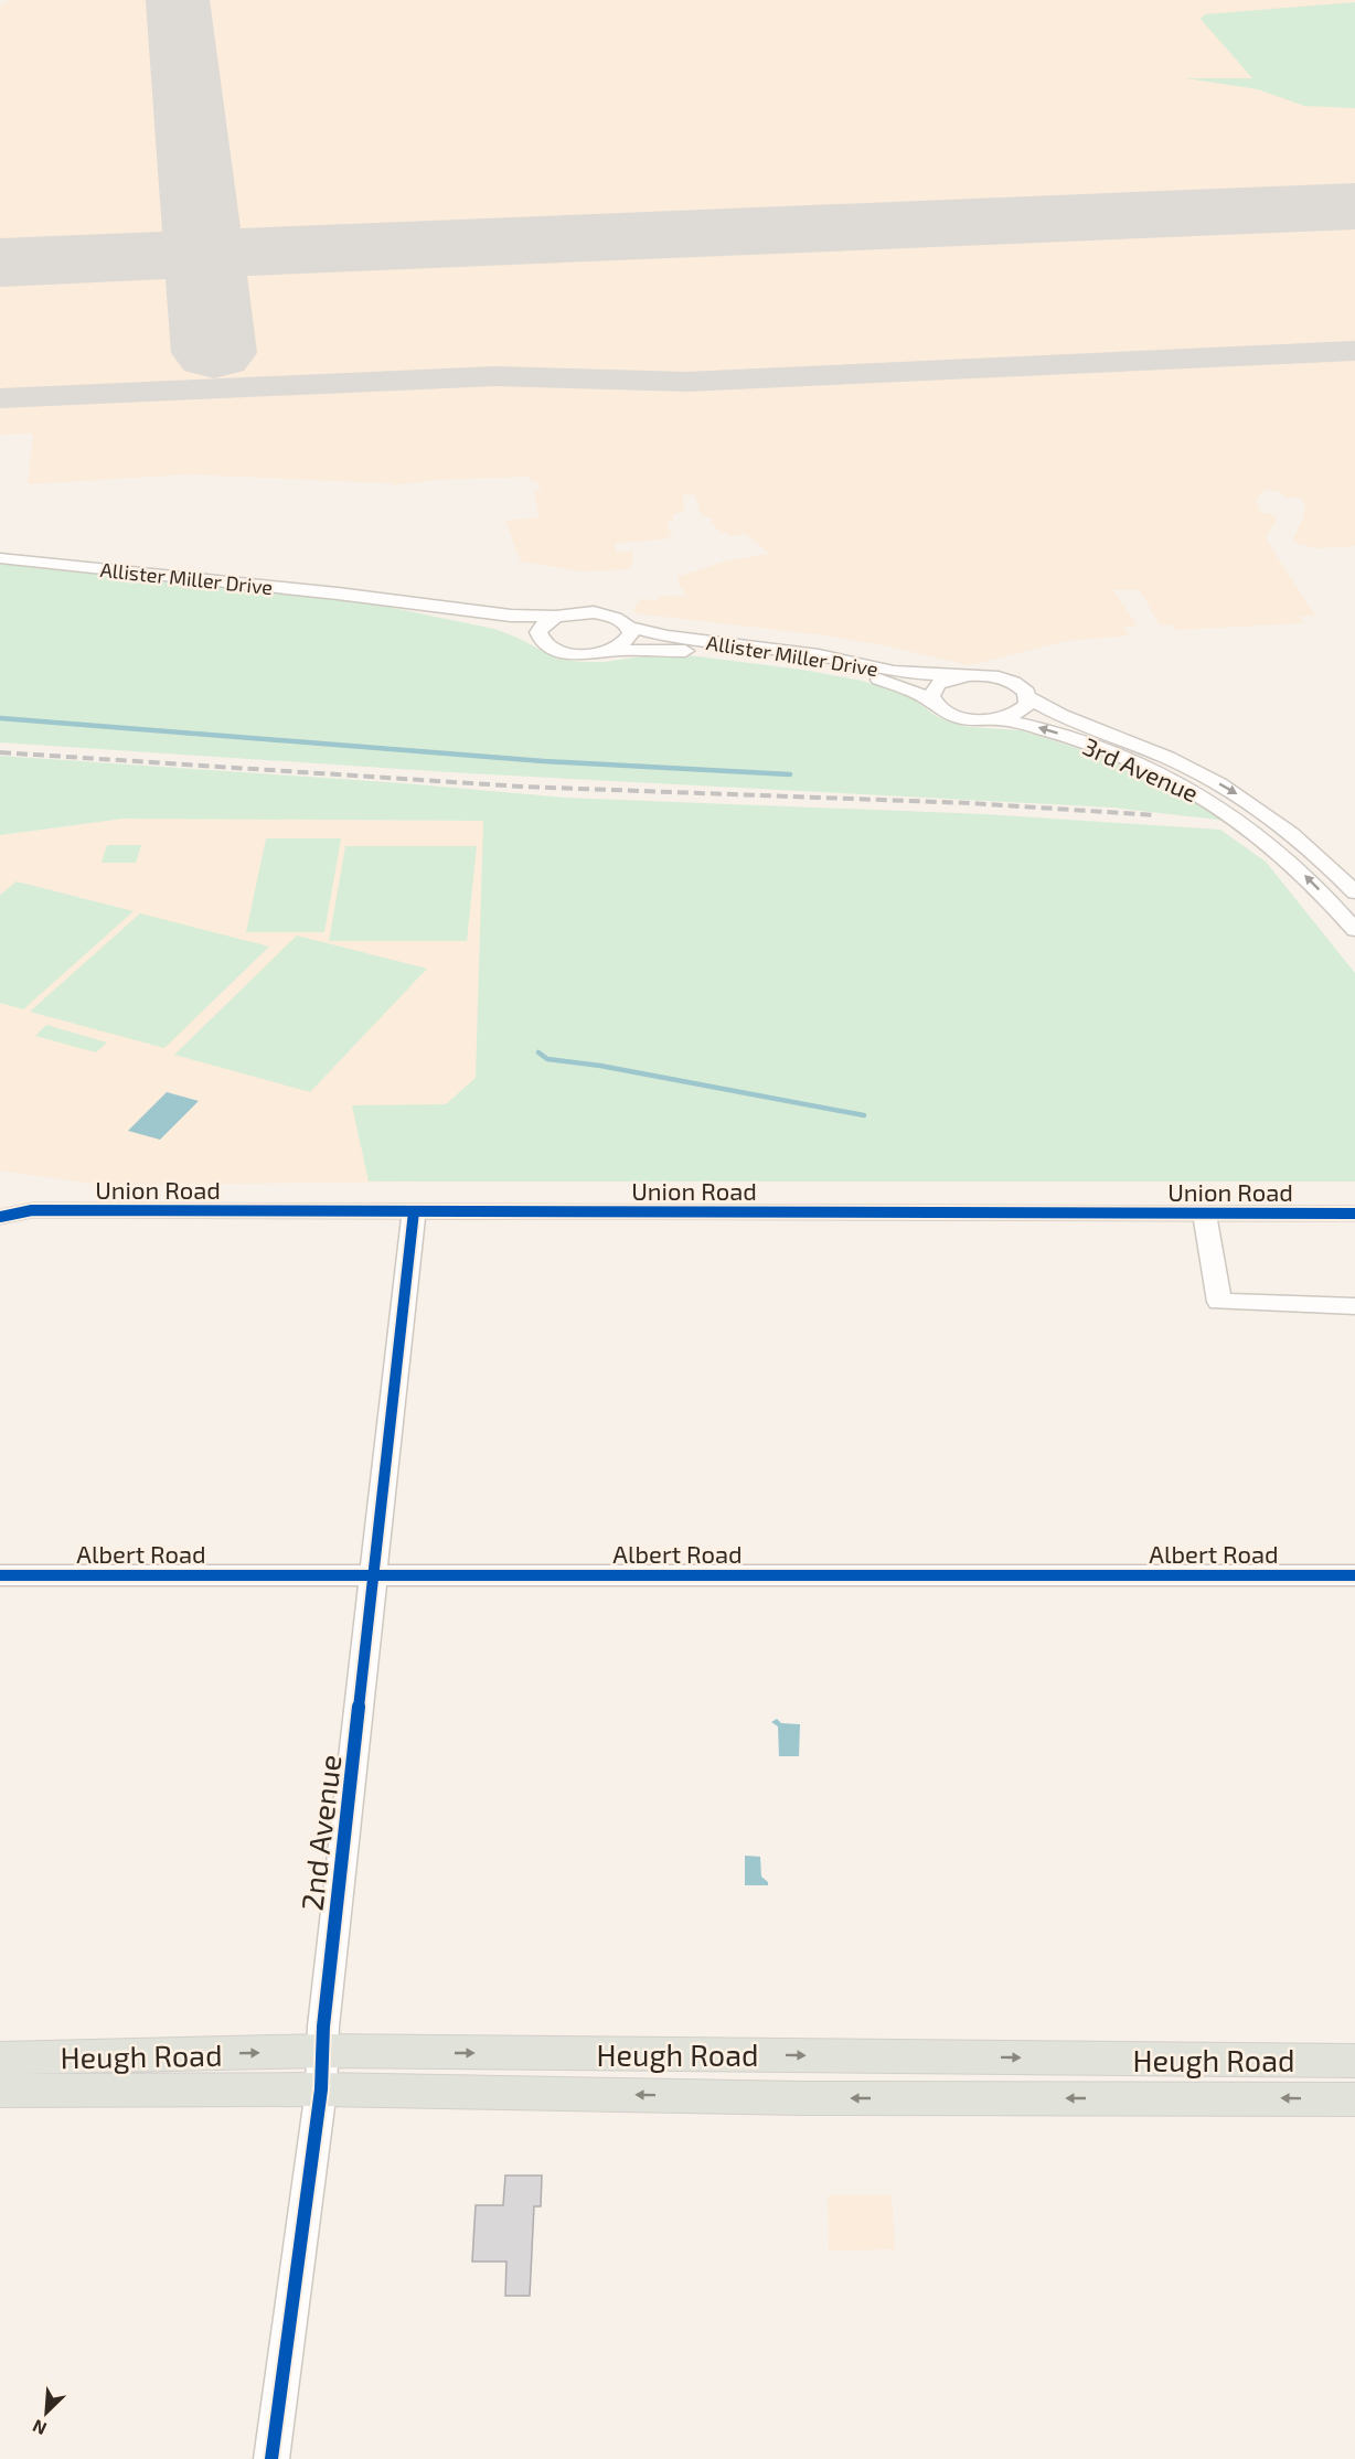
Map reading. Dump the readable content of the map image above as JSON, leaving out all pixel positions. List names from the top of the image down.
{
  "streets": {
    "main road": ["Heugh Road"],
    "street": [
      "Allister Miller Drive",
      "3rd Avenue",
      "Union Road",
      "Albert Road",
      "2nd Avenue"
    ]
  },
  "crossings": [
    ["Allister Miller Drive", "3rd Avenue"],
    ["Union Road", "2nd Avenue"],
    ["Albert Road", "2nd Avenue"],
    ["2nd Avenue", "Heugh Road"]
  ],
  "north": "bottom left"
}
